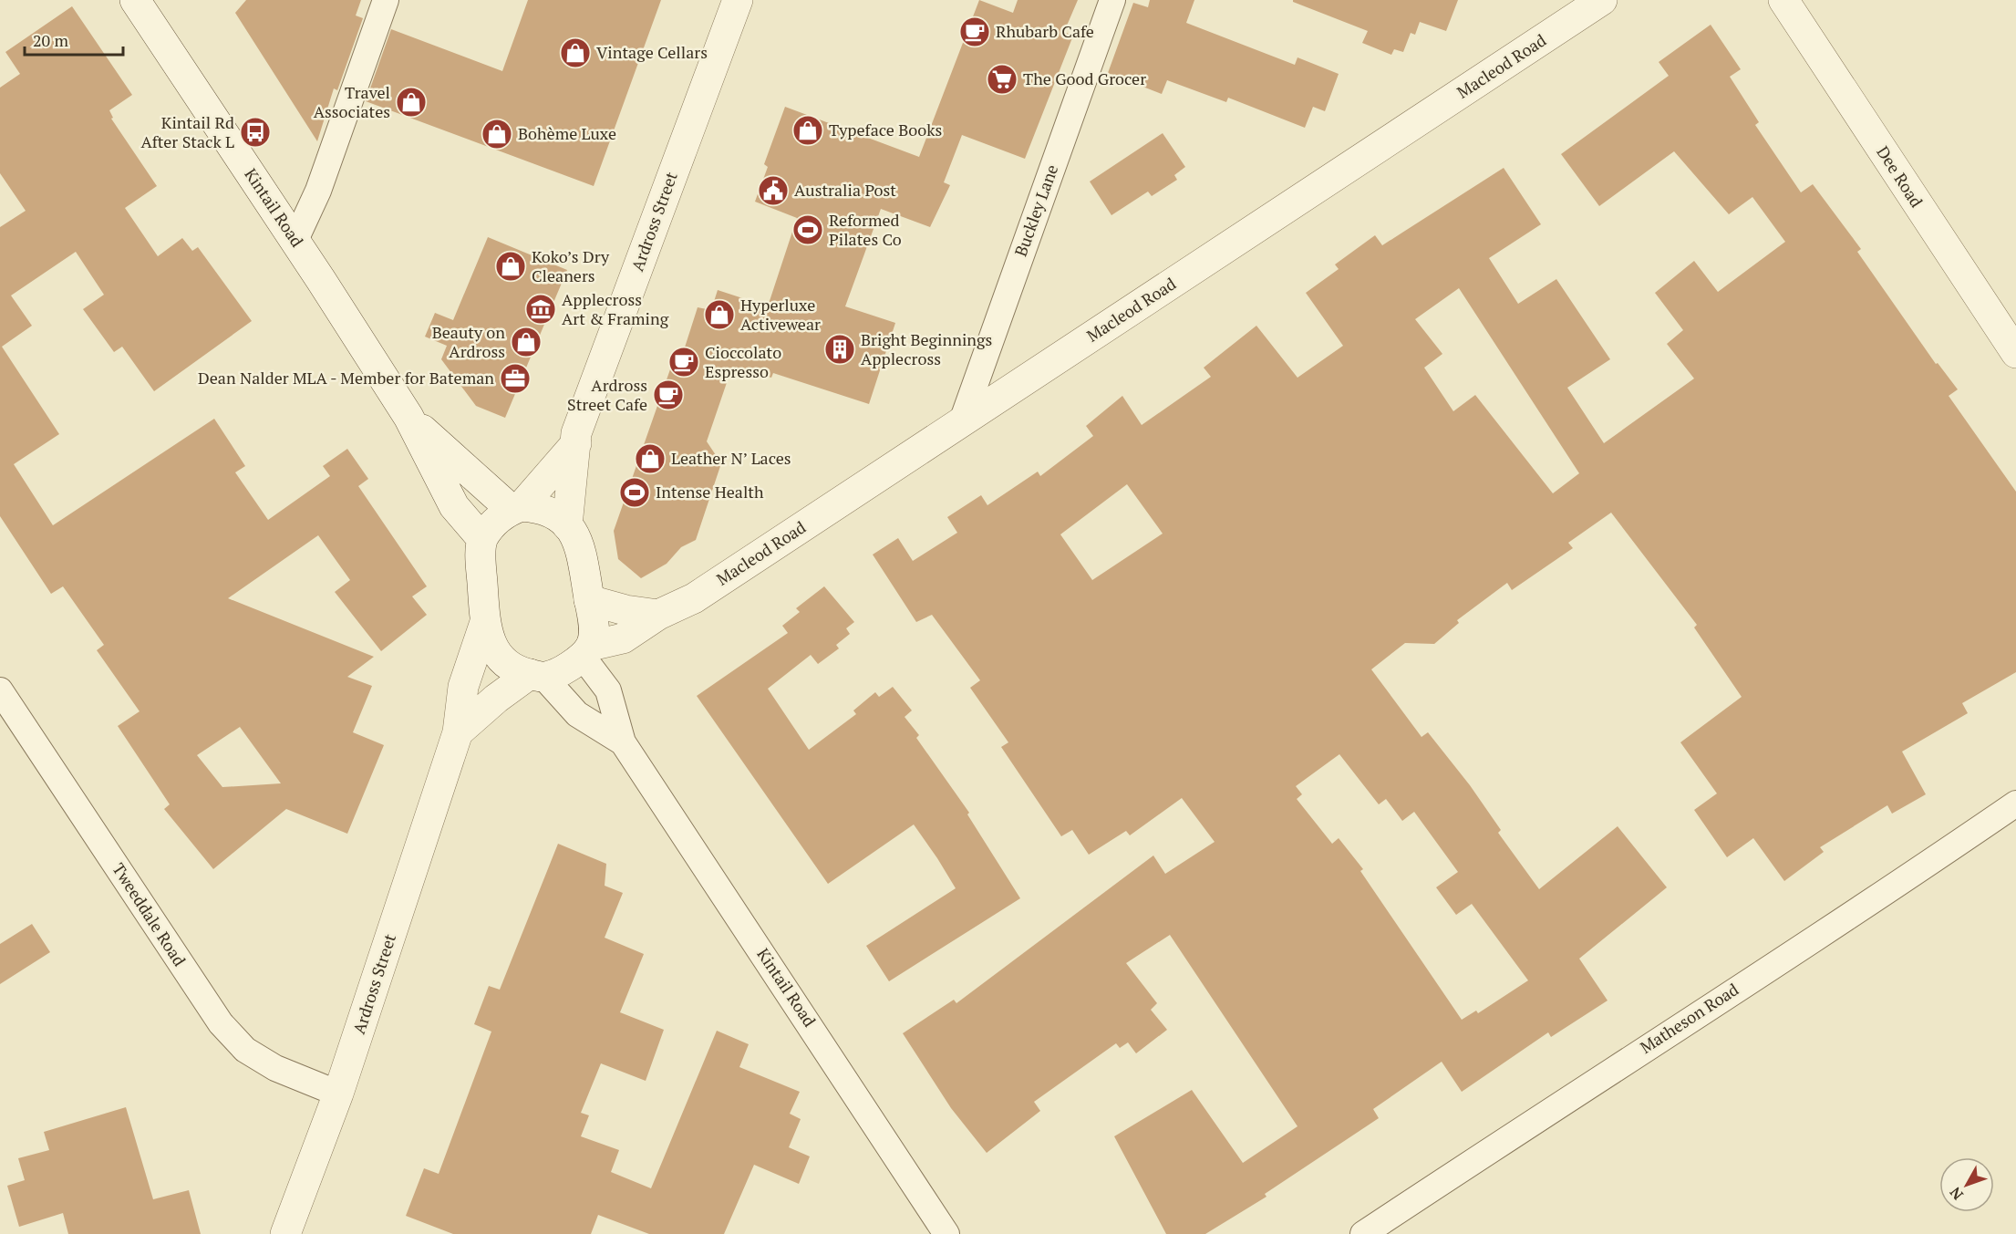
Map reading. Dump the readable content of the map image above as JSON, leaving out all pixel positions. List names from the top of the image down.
{
  "streets": {
    "street": [
      "Macleod Road",
      "Dee Road",
      "Kintail Road",
      "Buckley Lane",
      "Ardross Street",
      "Tweeddale Road",
      "Matheson Road"
    ]
  },
  "crossings": [
    ["Macleod Road", "Kintail Road"],
    ["Macleod Road", "Buckley Lane"],
    ["Macleod Road", "Ardross Street"],
    ["Kintail Road", "Ardross Street"],
    ["Ardross Street", "Tweeddale Road"]
  ],
  "places": {
    "cafe": ["Rhubarb Cafe", "Cioccolato Espresso", "Ardross Street Cafe"],
    "shop": [
      "Vintage Cellars",
      "Travel Associates",
      "Typeface Books",
      "Bohème Luxe",
      "Koko’s Dry Cleaners",
      "Hyperluxe Activewear",
      "Beauty on Ardross",
      "Leather N’ Laces"
    ],
    "supermarket": ["The Good Grocer"],
    "bus stop": ["Kintail Rd After Stack L"],
    "public building": ["Australia Post"],
    "sports": ["Reformed Pilates Co", "Intense Health"],
    "museum": ["Applecross Art & Framing"],
    "building": ["Bright Beginnings Applecross"],
    "office": ["Dean Nalder MLA - Member for Bateman"]
  },
  "scale_bar": "20 m",
  "north": "bottom left"
}
